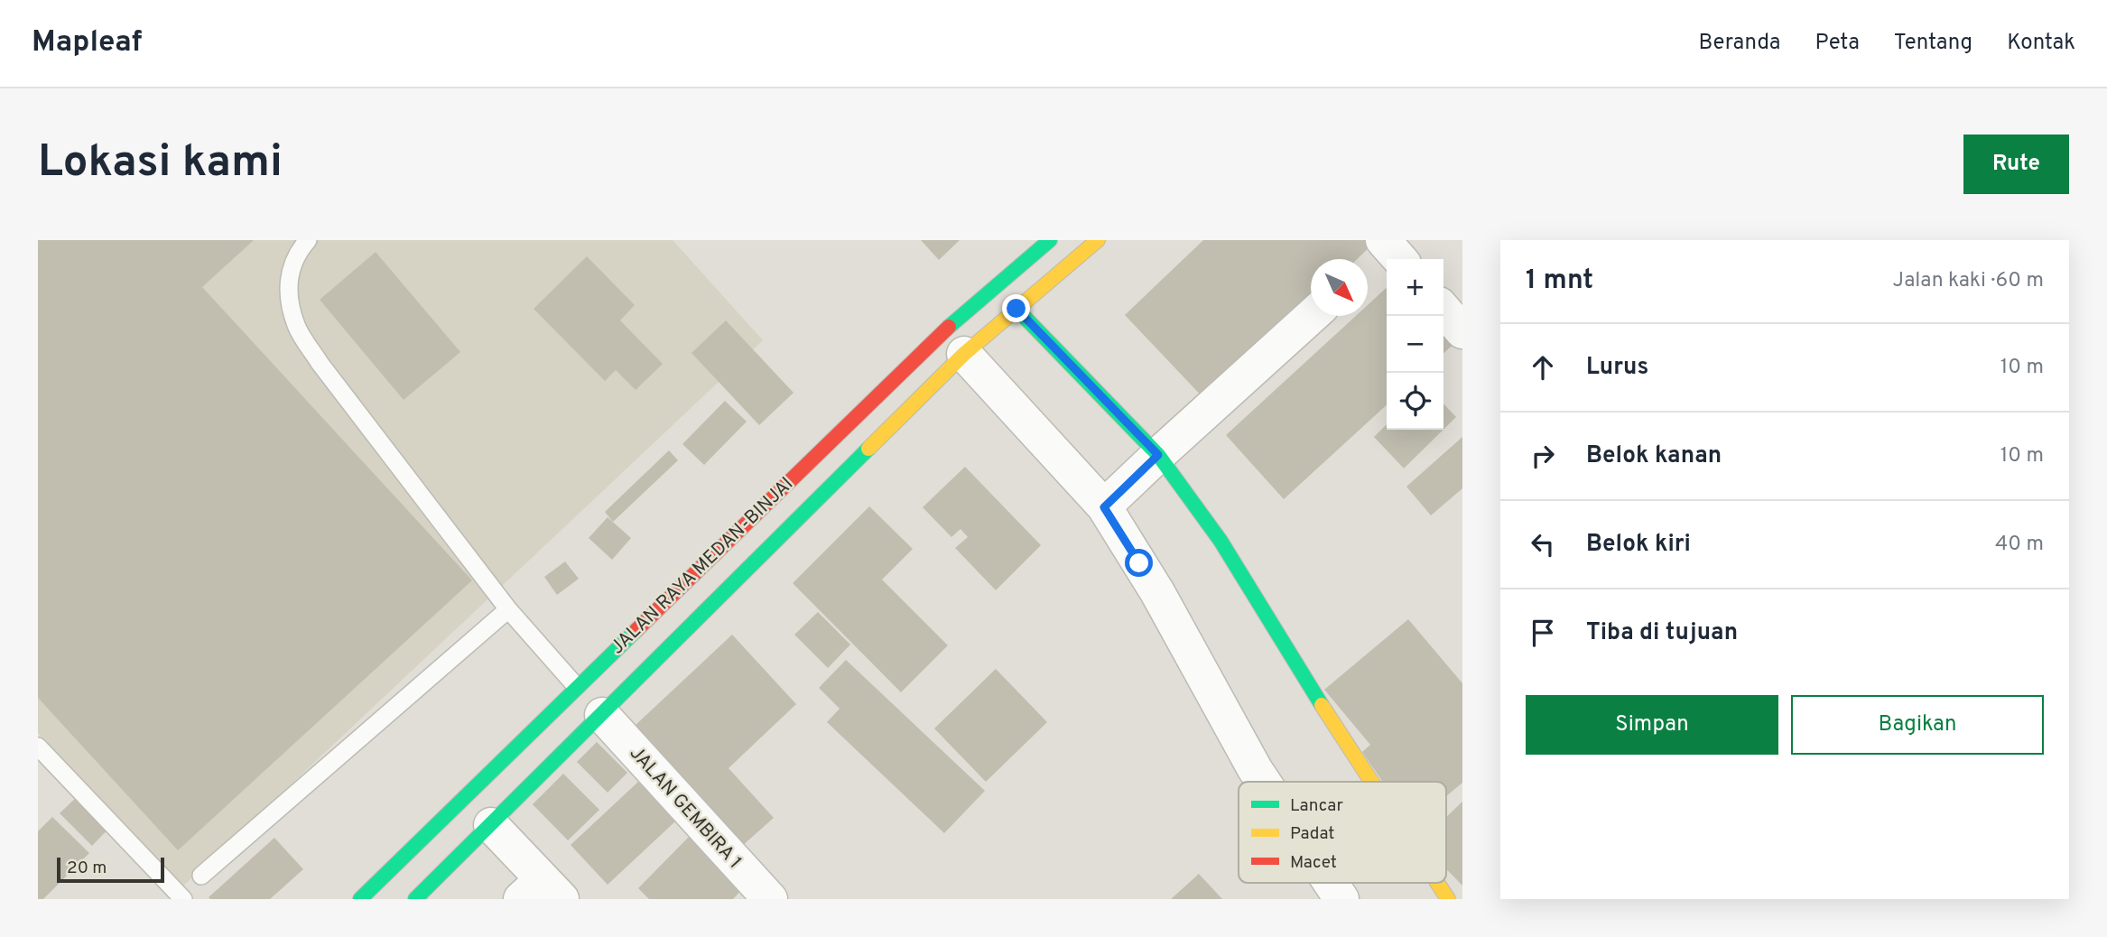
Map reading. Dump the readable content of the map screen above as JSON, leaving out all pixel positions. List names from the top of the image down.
{
  "streets": {
    "main road": ["JALAN RAYA MEDAN-BINJAI"],
    "street": ["JALAN GEMBIRA 1"]
  },
  "crossings": [
    ["JALAN RAYA MEDAN-BINJAI", "JALAN GEMBIRA 1"]
  ],
  "legend": ["Lancar", "Padat", "Macet"],
  "scale_bar": "20 m",
  "north": "bottom right",
  "page": {
    "header": "Mapleaf",
    "nav": [
      "Beranda",
      "Peta",
      "Tentang",
      "Kontak"
    ],
    "buttons": [
      "Rute",
      ["Simpan", "Bagikan"]
    ],
    "title": "Lokasi kami",
    "heading": ["1 mnt", "Jalan kaki · 60 m"],
    "map_buttons": ["+", "−"],
    "list": [
      ["Lurus", "10 m"],
      ["Belok kanan", "10 m"],
      ["Belok kiri", "40 m"],
      "Tiba di tujuan"
    ],
    "scale": "20 m"
  }
}
